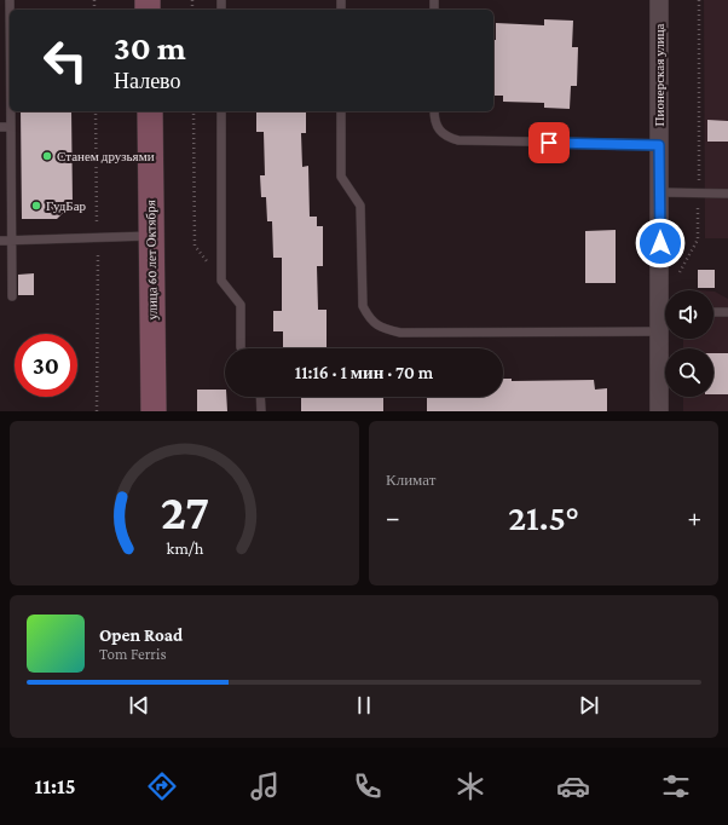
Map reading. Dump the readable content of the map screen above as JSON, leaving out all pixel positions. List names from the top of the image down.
{
  "streets": {
    "main road": ["улица 60 лет Октября"],
    "street": ["Пионерская улица"]
  },
  "places": ["Станем друзьями", "ГудБар"],
  "page": {
    "turn": ["30 m", "Налево"],
    "limit": "30",
    "trip": "11:16 · 1 мин · 70 m",
    "tile": "Климат",
    "heat": ["−", "21.5°", "+"],
    "song": ["Open Road", "Tom Ferris"],
    "tabs": "11:15",
    "gauge": ["27", "km/h"]
  }
}
